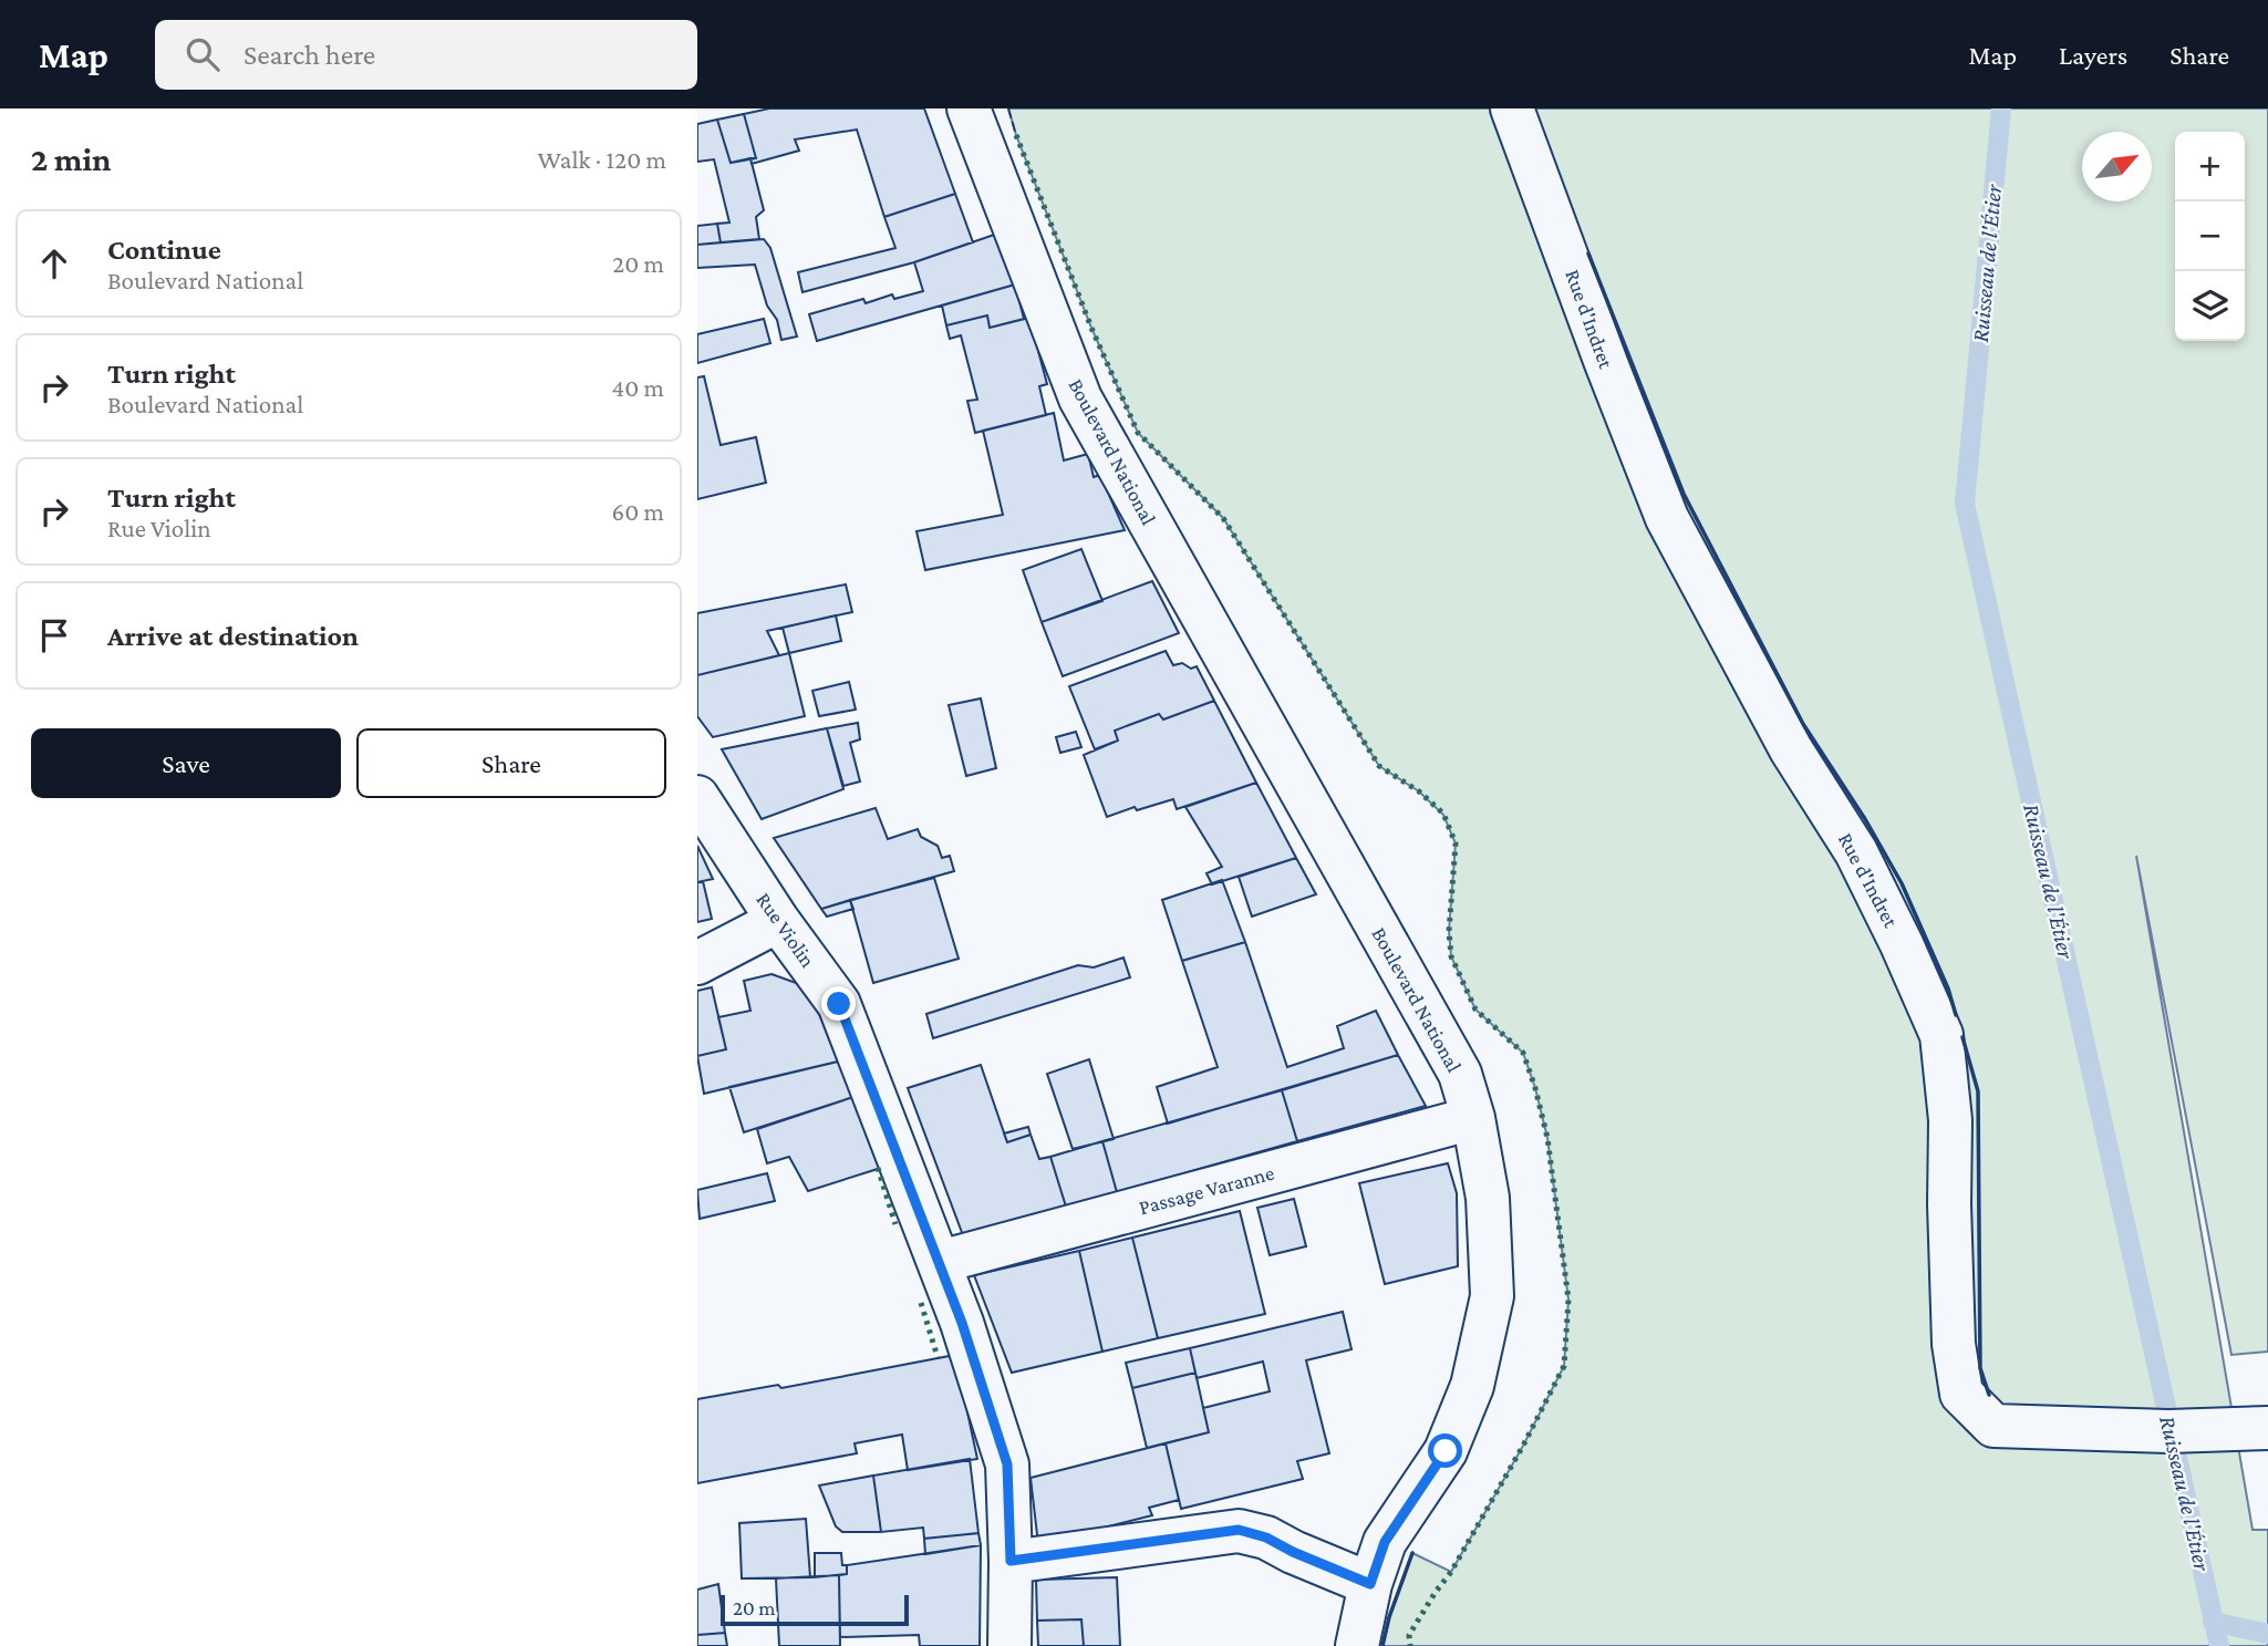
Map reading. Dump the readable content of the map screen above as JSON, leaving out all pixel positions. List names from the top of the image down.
{
  "streets": {
    "street": [
      "Rue d'Indret",
      "Boulevard National",
      "Rue Violin",
      "Passage Varanne"
    ]
  },
  "crossings": [
    ["Boulevard National", "Passage Varanne"],
    ["Rue Violin", "Passage Varanne"]
  ],
  "water": ["Ruisseau de l'Étier"],
  "scale_bar": "20 m",
  "north": "top right",
  "page": {
    "header": "Map",
    "search": "Search here",
    "nav": ["Map", "Layers", "Share"],
    "heading": ["2 min", "Walk · 120 m"],
    "map_buttons": ["+", "−"],
    "list": [
      ["Continue", "Boulevard National", "20 m"],
      ["Turn right", "Boulevard National", "40 m"],
      ["Turn right", "Rue Violin", "60 m"],
      "Arrive at destination"
    ],
    "buttons": ["Save", "Share"],
    "scale": "20 m"
  }
}
